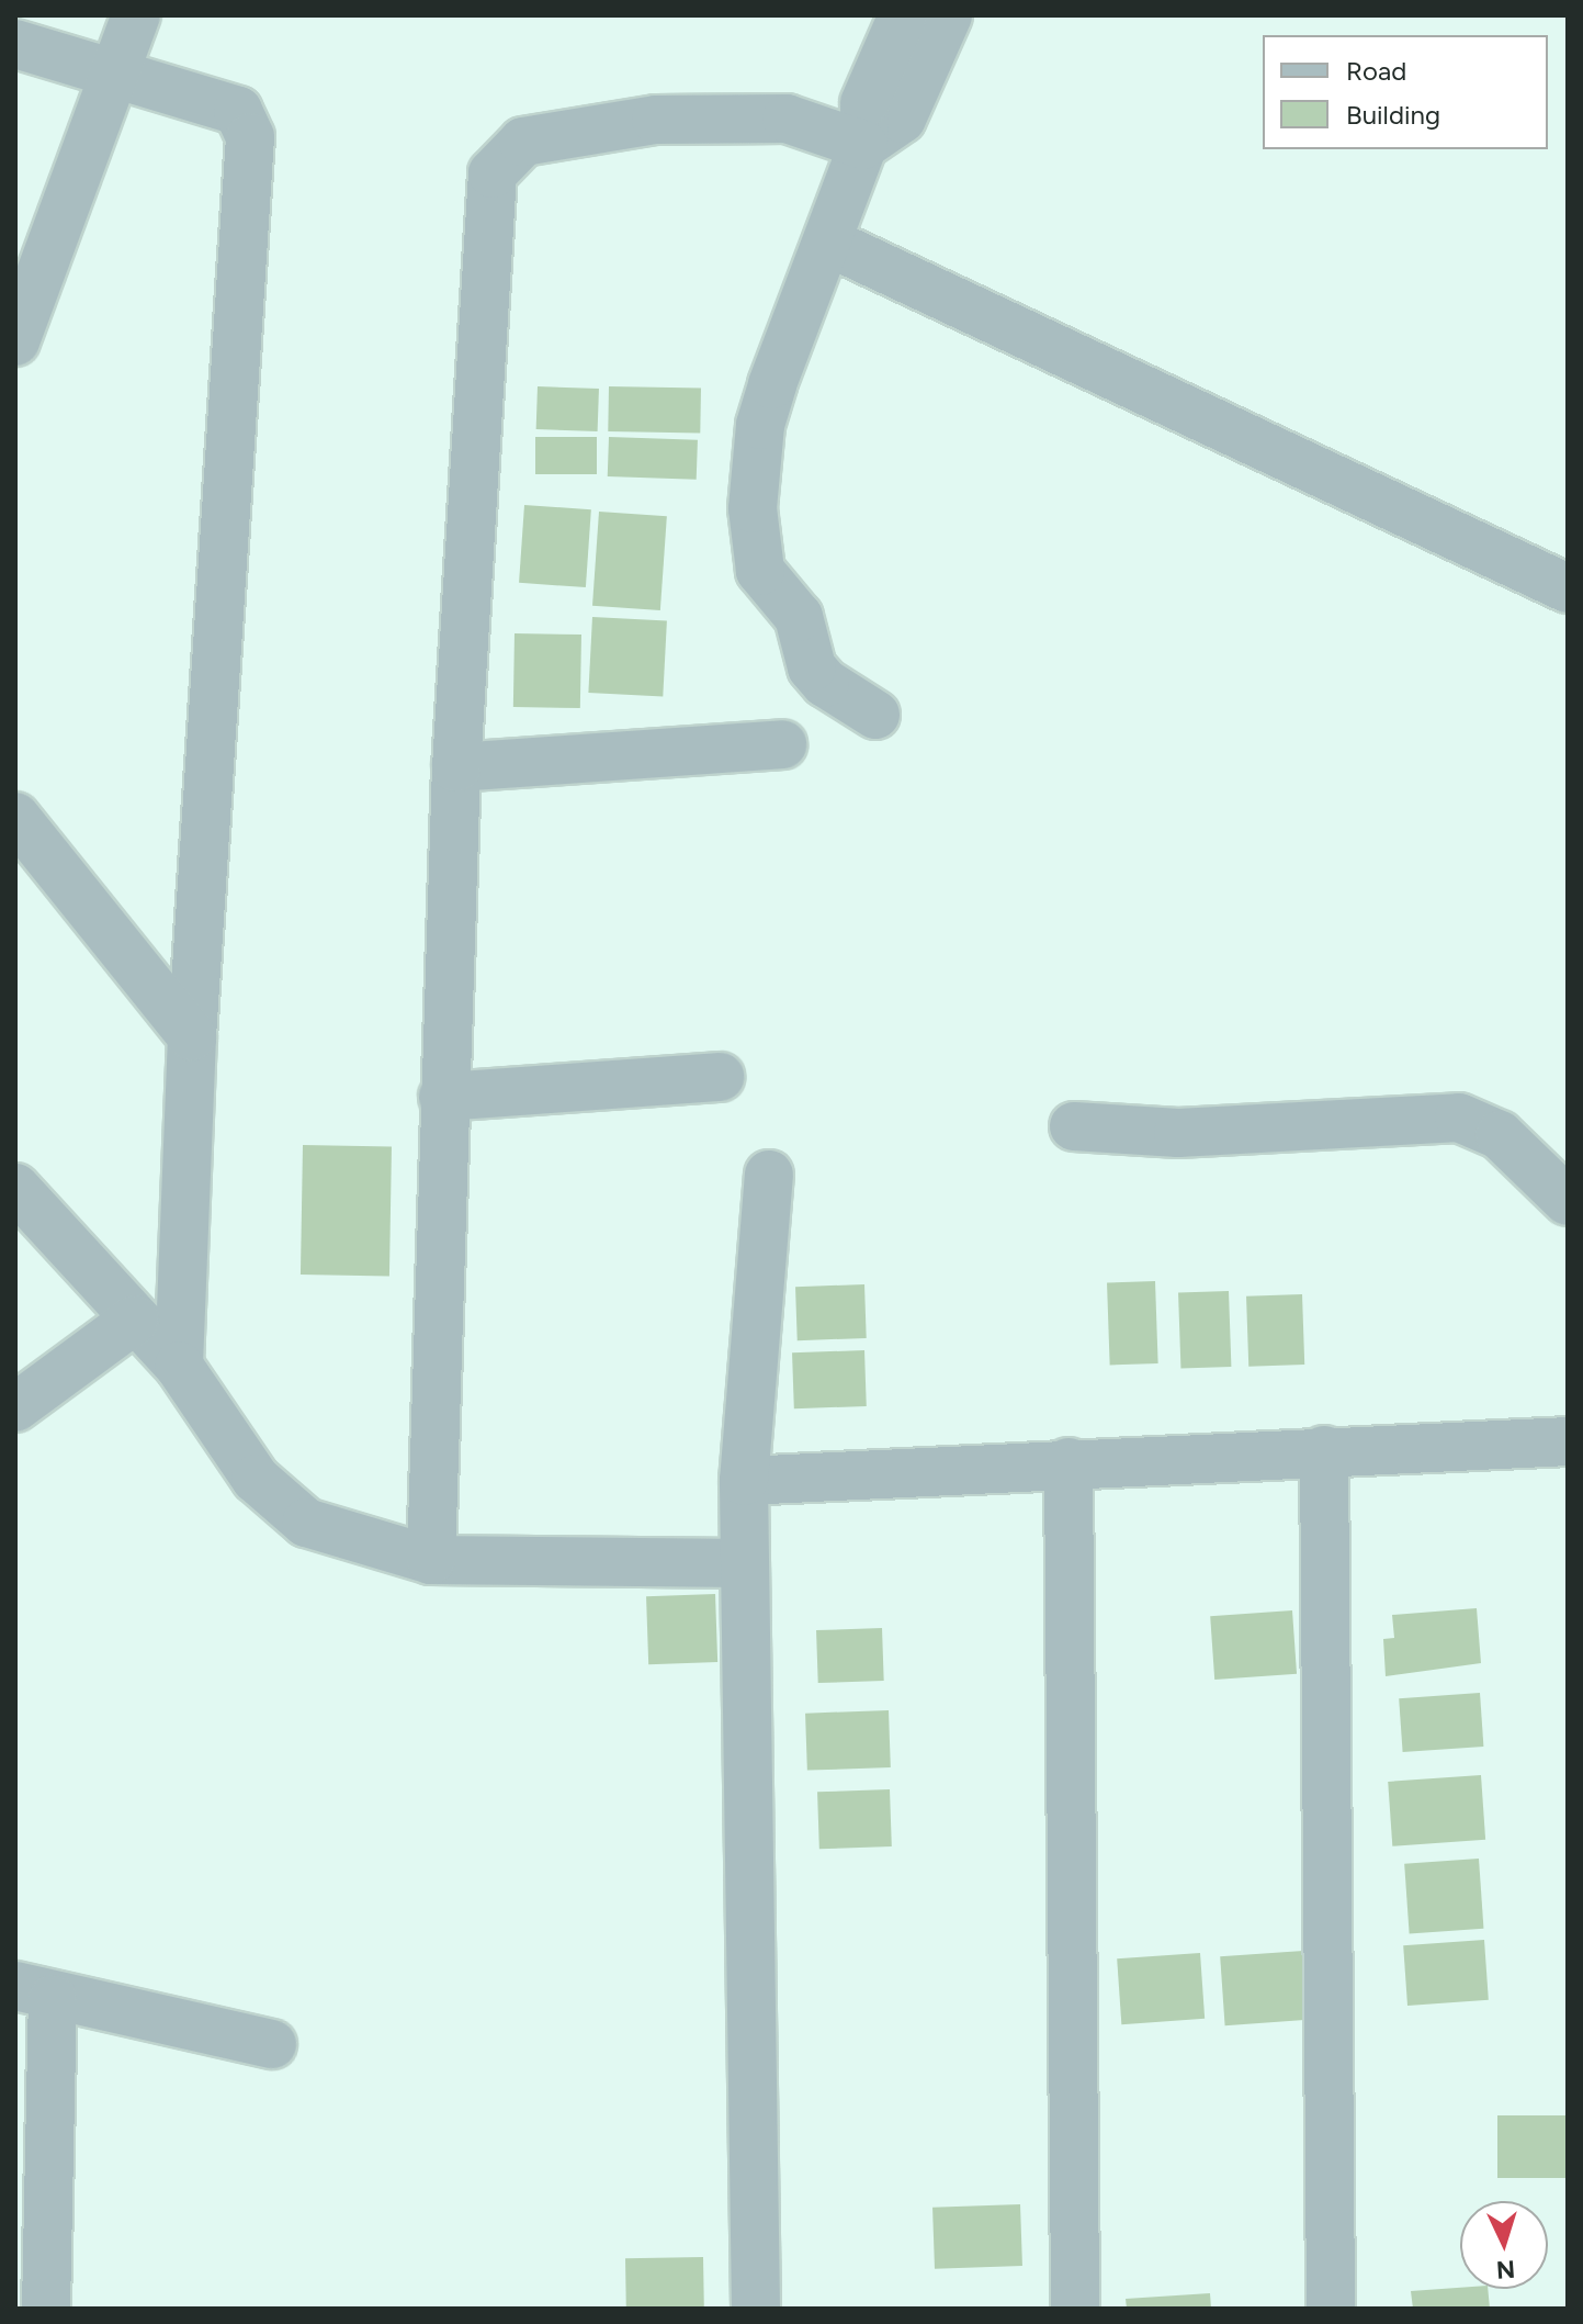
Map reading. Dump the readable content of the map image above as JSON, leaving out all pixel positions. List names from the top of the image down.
{
  "legend": ["Road", "Building"],
  "north": "bottom"
}
